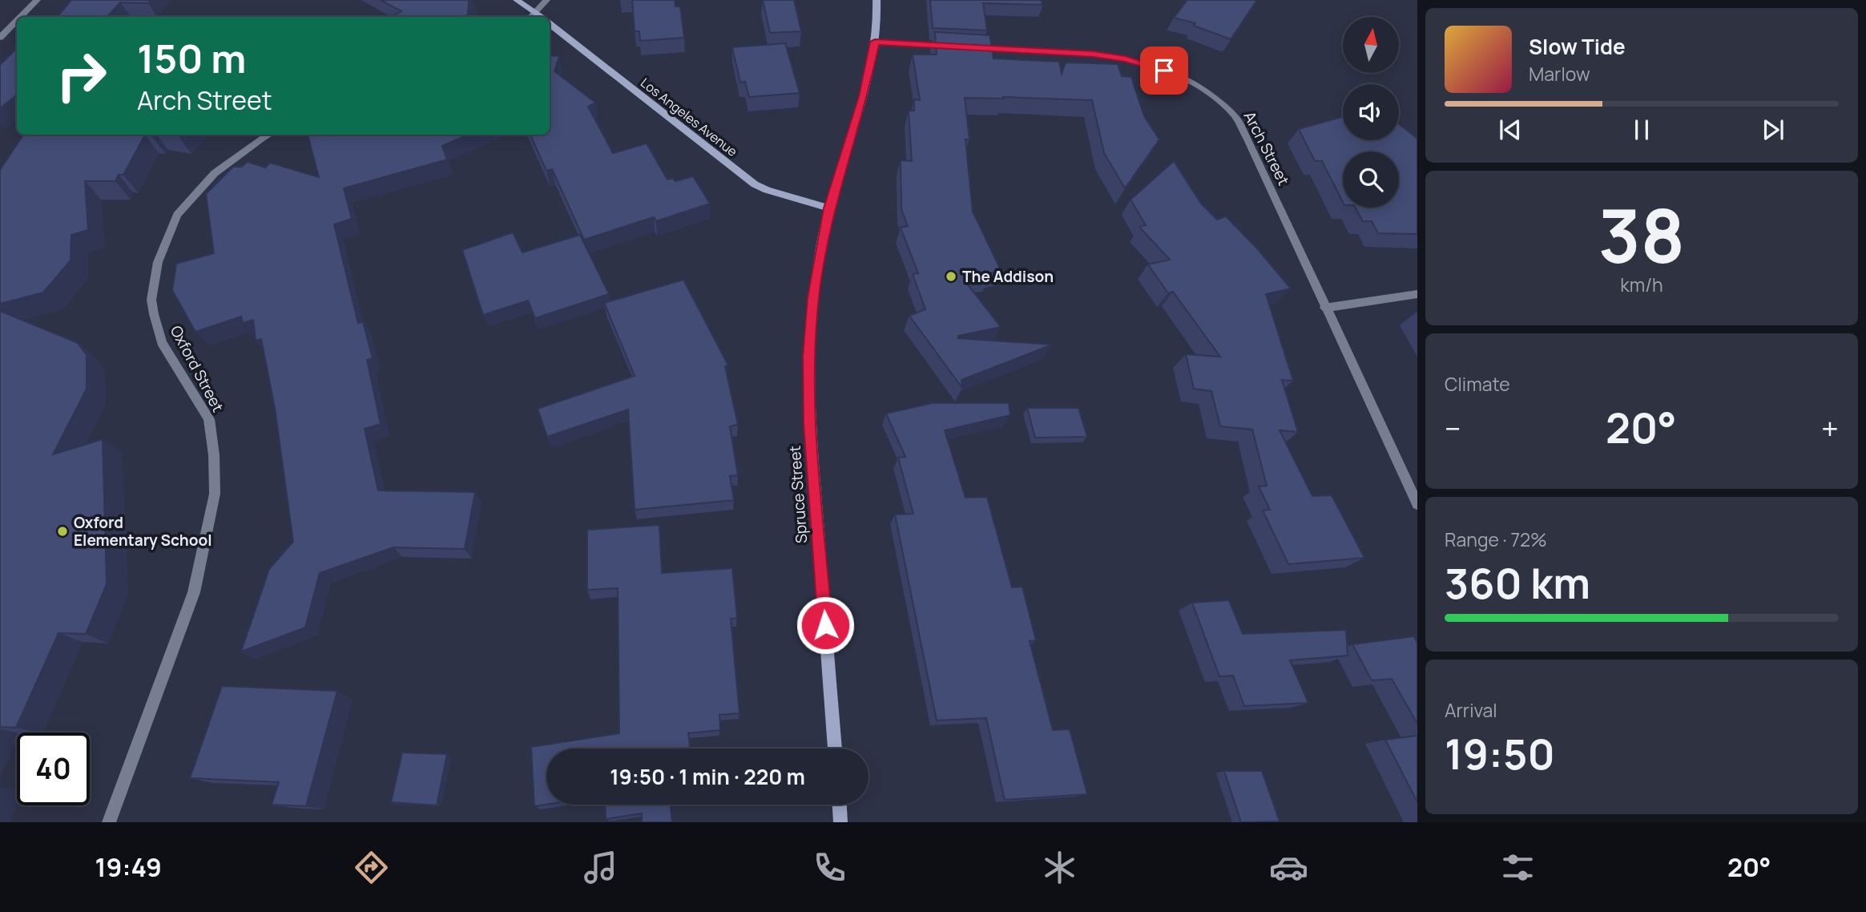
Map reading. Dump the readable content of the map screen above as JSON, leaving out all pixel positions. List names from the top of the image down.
{
  "streets": {
    "street": [
      "Los Angeles Avenue",
      "Arch Street",
      "Oxford Street",
      "Spruce Street"
    ]
  },
  "crossings": [
    ["Los Angeles Avenue", "Spruce Street"]
  ],
  "places": ["The Addison", "Oxford Elementary School"],
  "north": "top",
  "page": {
    "turn": ["150 m", "Arch Street"],
    "song": ["Slow Tide", "Marlow"],
    "tile": [
      ["38", "km/h"],
      "Climate",
      ["Range · 72%", "360 km"],
      ["Arrival", "19:50"]
    ],
    "heat": ["−", "20°", "+"],
    "limit": "40",
    "trip": "19:50 · 1 min · 220 m",
    "tabs": ["19:49", "20°"]
  }
}
